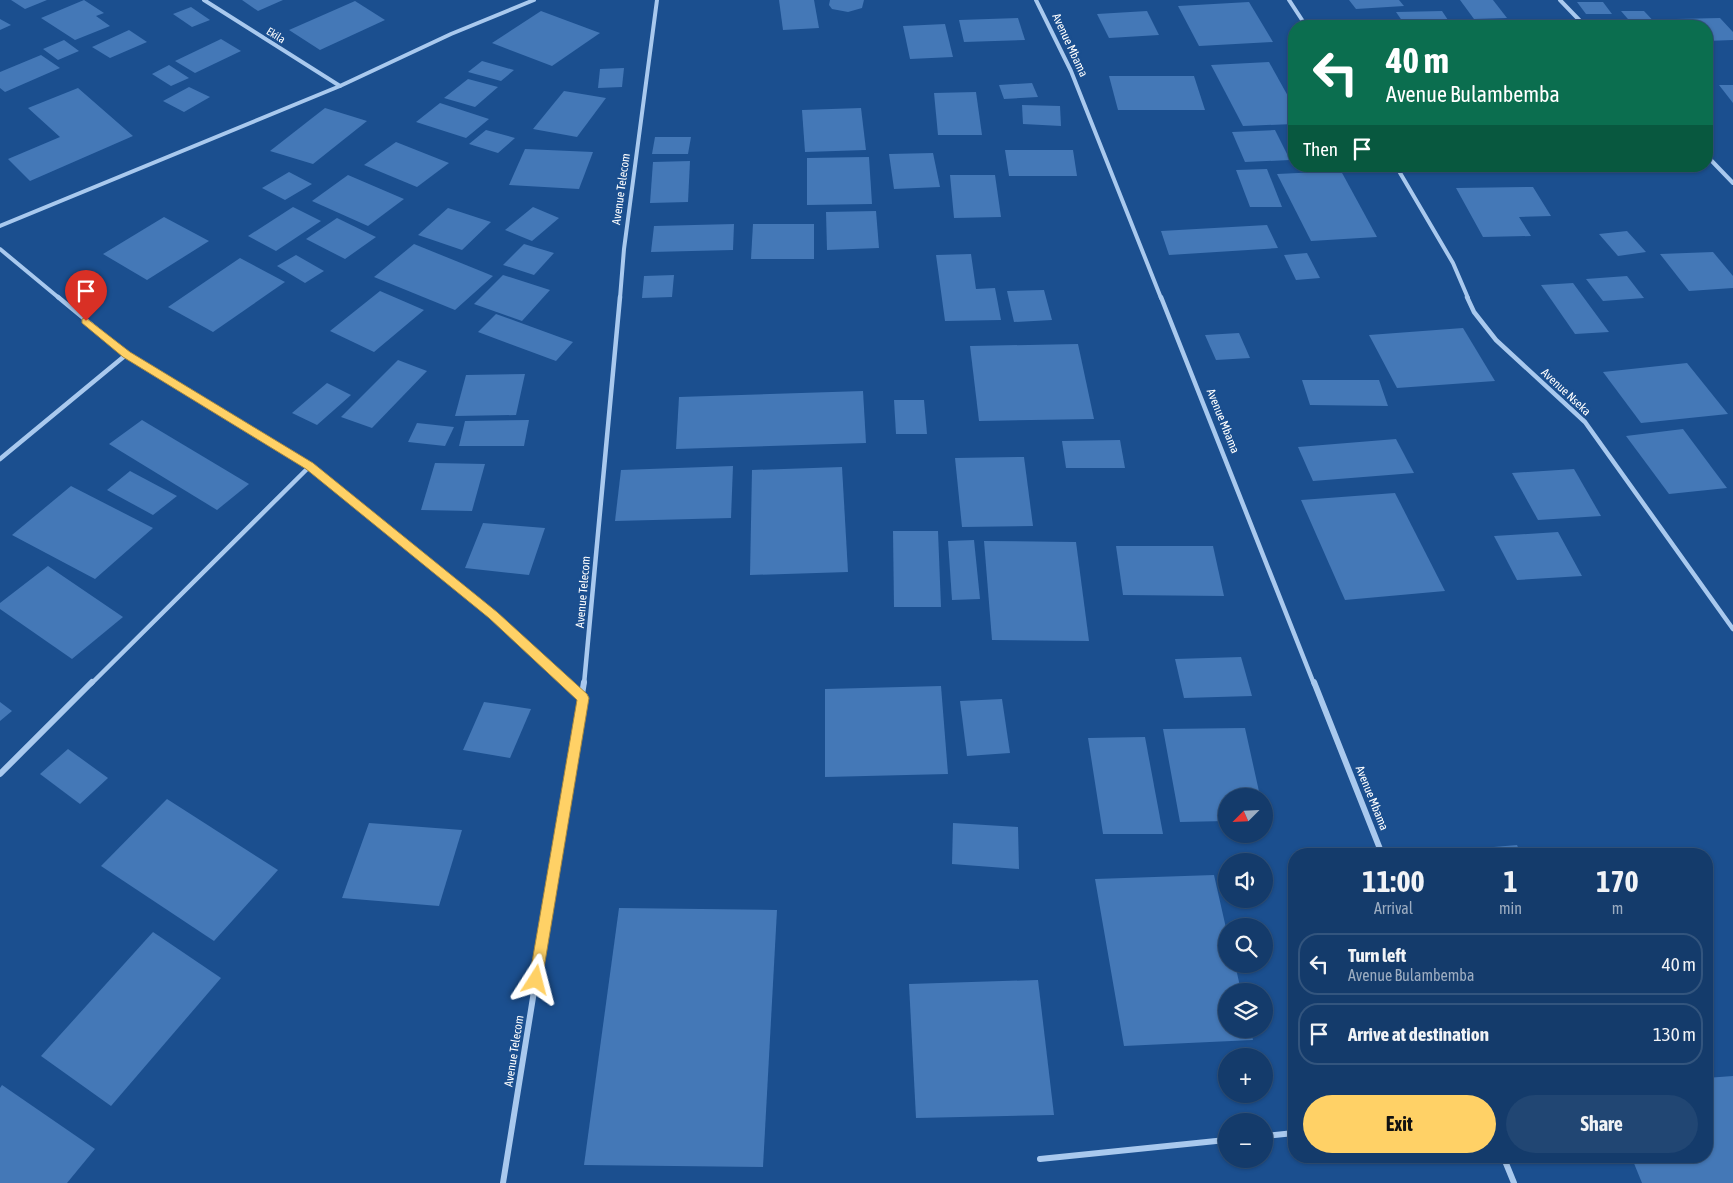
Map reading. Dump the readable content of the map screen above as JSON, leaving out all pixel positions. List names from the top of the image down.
{
  "streets": {
    "street": [
      "Ekila",
      "Avenue Mbama",
      "Avenue Telecom",
      "Avenue Nseka"
    ]
  },
  "north": "bottom left",
  "page": {
    "turn": ["40 m", "Avenue Bulambemba"],
    "then": "Then",
    "map_buttons": ["+", "−"],
    "eta": [
      "11:00",
      "Arrival",
      "1",
      "min",
      "170",
      "m"
    ],
    "list": [
      {
        "name": "Turn left",
        "note": "Avenue Bulambemba",
        "value": "40 m"
      },
      {
        "name": "Arrive at destination",
        "value": "130 m"
      }
    ],
    "buttons": ["Exit", "Share"]
  }
}
